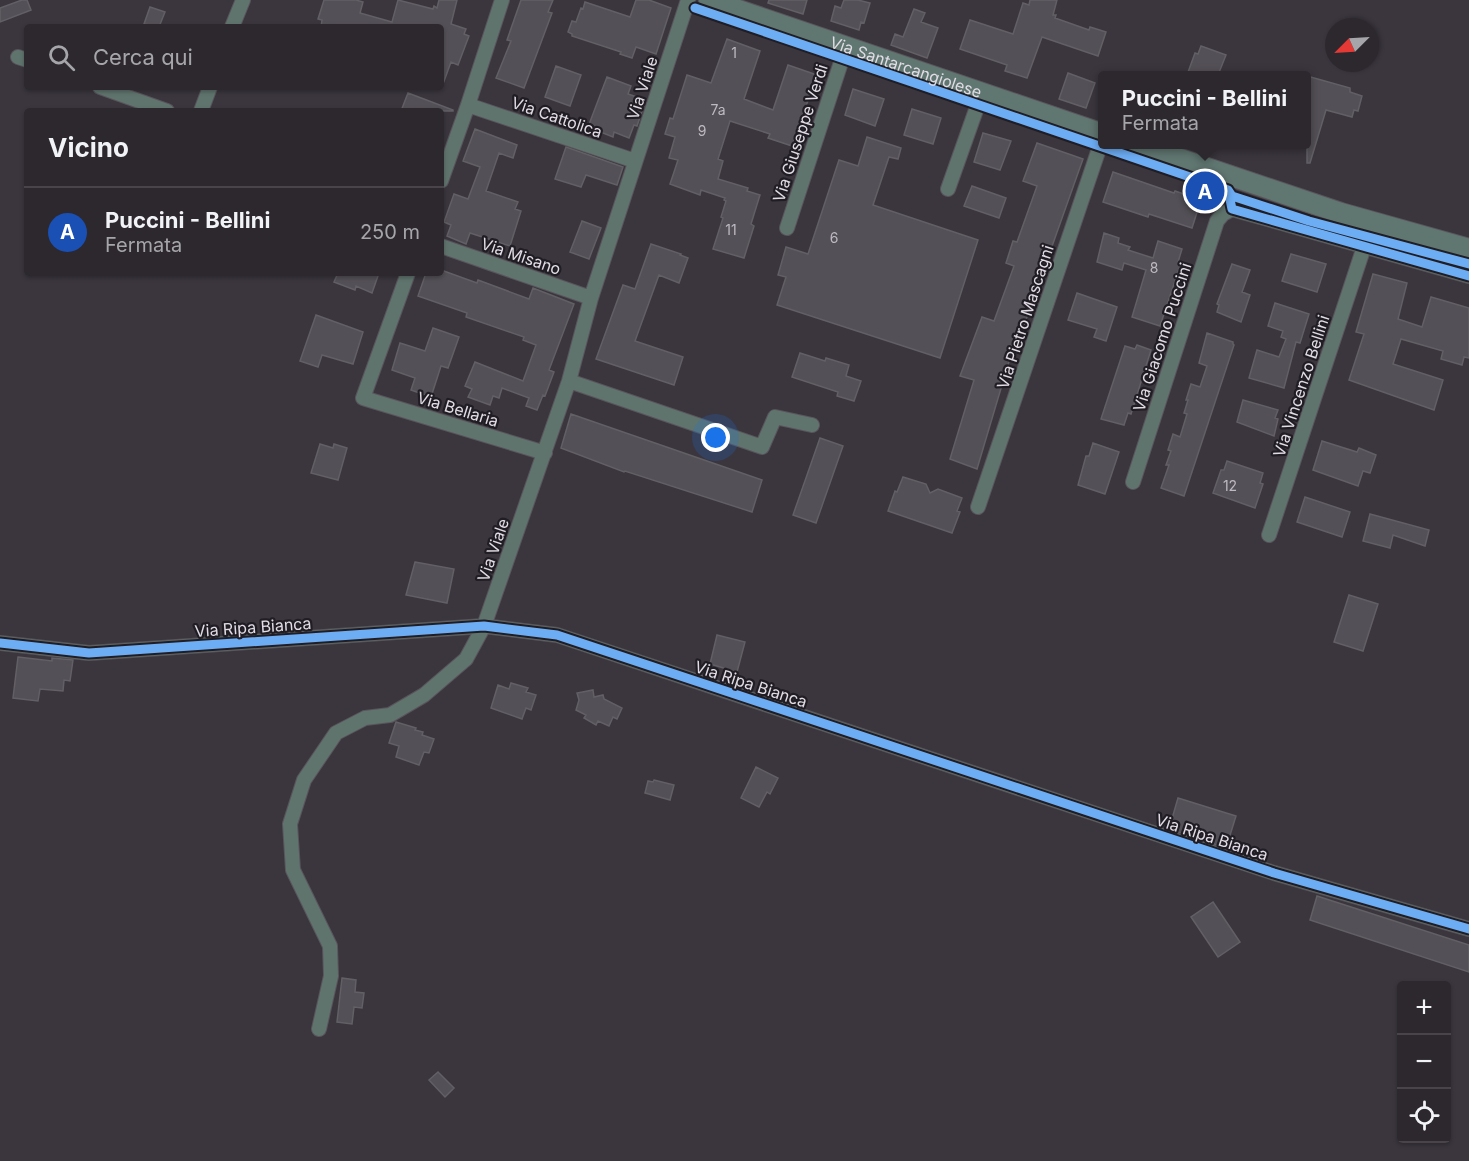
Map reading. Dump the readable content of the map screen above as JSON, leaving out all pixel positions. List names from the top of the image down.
{
  "streets": {
    "main road": ["Via Santarcangiolese"],
    "street": [
      "Via Viale",
      "Via Cattolica",
      "Via Giuseppe Verdi",
      "Via Misano",
      "Via Pietro Mascagni",
      "Via Giacomo Puccini",
      "Via Vincenzo Bellini",
      "Via Bellaria",
      "Via Ripa Bianca"
    ]
  },
  "crossings": [
    ["Via Santarcangiolese", "Via Giuseppe Verdi"],
    ["Via Viale", "Via Cattolica"],
    ["Via Viale", "Via Misano"],
    ["Via Viale", "Via Bellaria"],
    ["Via Viale", "Via Ripa Bianca"]
  ],
  "house_numbers": [
    "1",
    "7a",
    "9",
    "11",
    "6",
    "8",
    "12"
  ],
  "north": "bottom left",
  "page": {
    "search": "Cerca qui",
    "popup": ["Puccini - Bellini", "Fermata"],
    "heading": "Vicino",
    "pins": "A",
    "list": [
      {
        "mark": "A",
        "name": "Puccini - Bellini",
        "note": "Fermata",
        "value": "250 m"
      }
    ],
    "map_buttons": ["+", "−"]
  }
}
